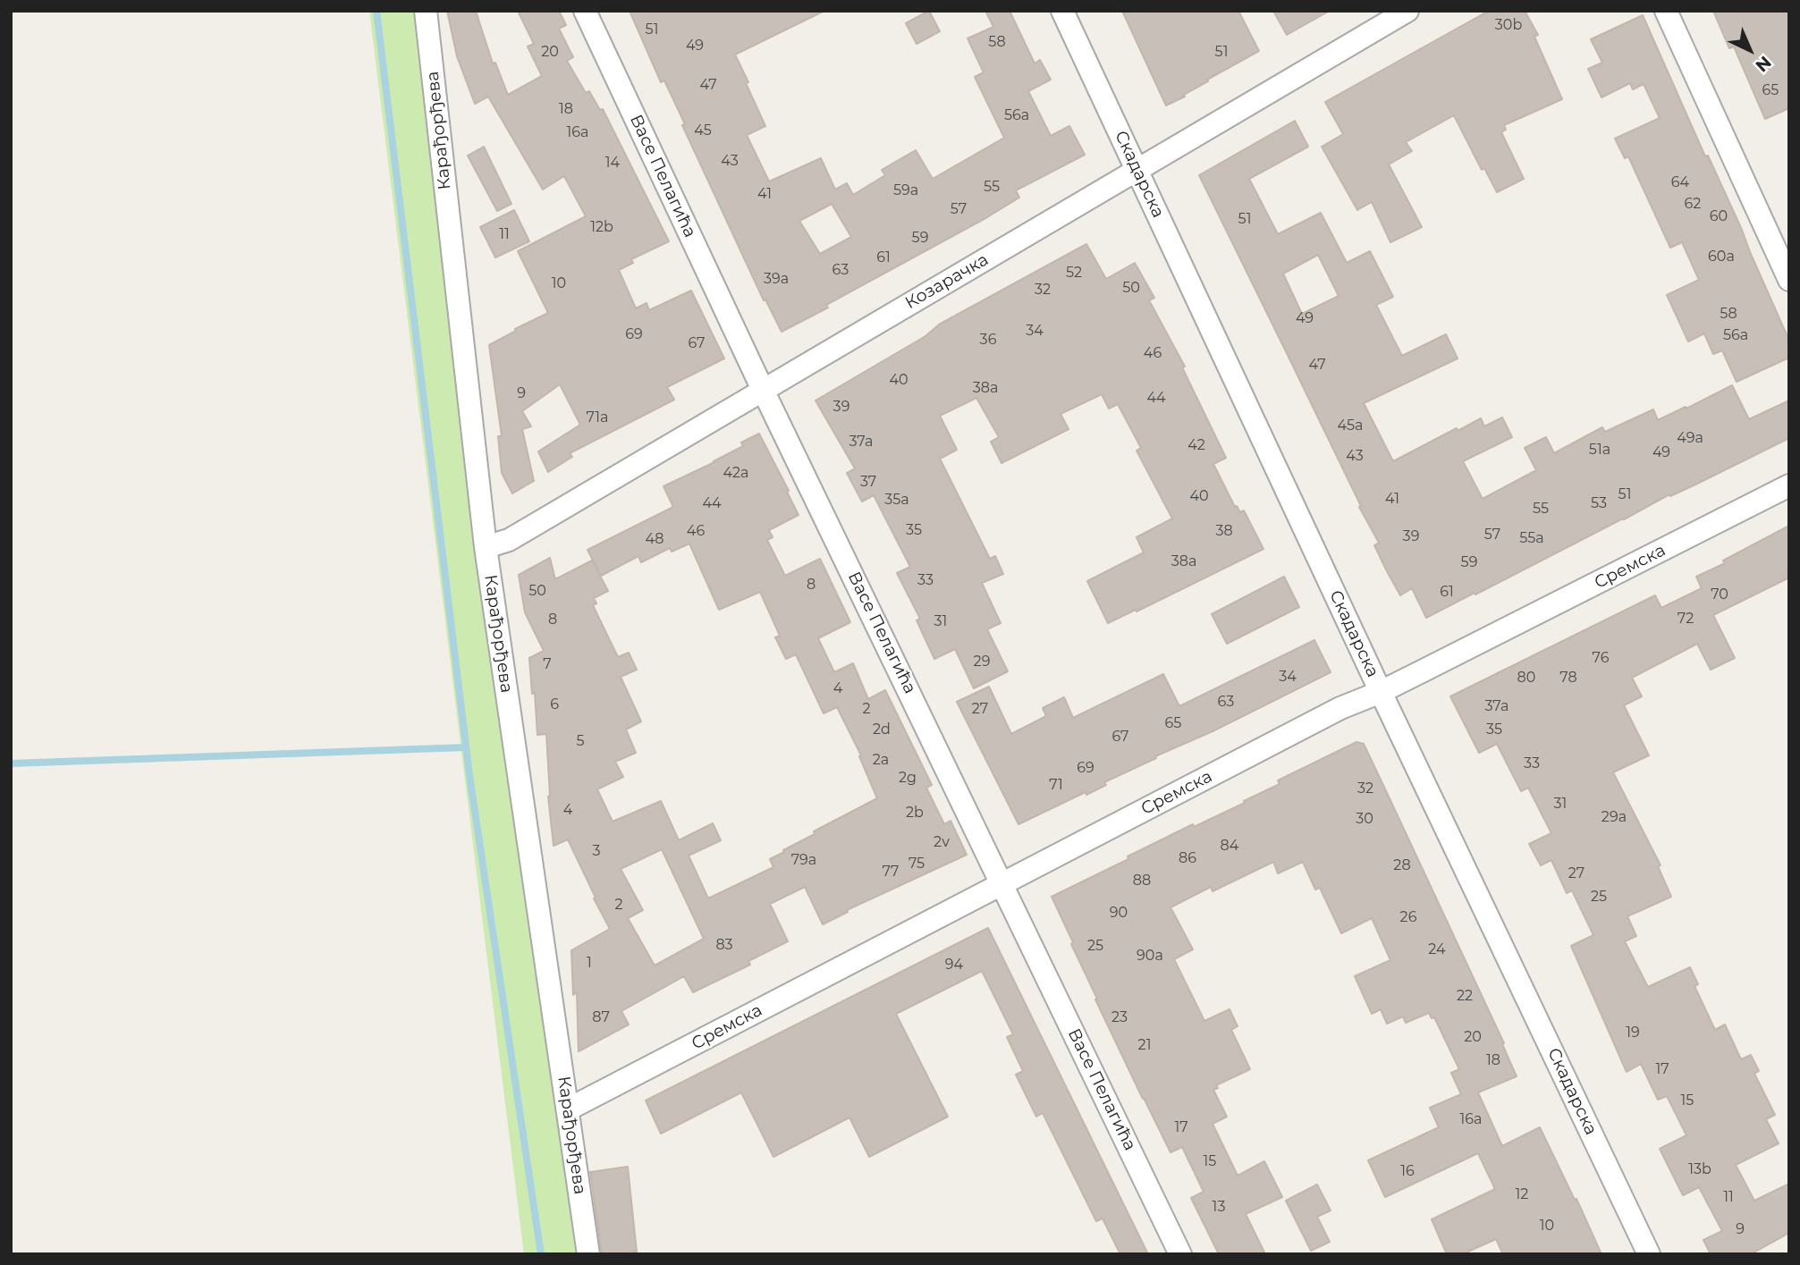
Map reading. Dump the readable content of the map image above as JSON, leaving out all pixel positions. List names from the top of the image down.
{
  "streets": {
    "street": [
      "Карађорђева",
      "Скадарска",
      "Васе Пелагића",
      "Козарачка",
      "Сремска"
    ]
  },
  "crossings": [
    ["Карађорђева", "Козарачка"],
    ["Карађорђева", "Сремска"],
    ["Скадарска", "Козарачка"],
    ["Скадарска", "Сремска"],
    ["Васе Пелагића", "Козарачка"],
    ["Васе Пелагића", "Сремска"]
  ],
  "house_numbers": [
    "30b",
    "51",
    "58",
    "49",
    "20",
    "51",
    "47",
    "65",
    "18",
    "56a",
    "45",
    "16a",
    "43",
    "14",
    "64",
    "55",
    "59a",
    "41",
    "62",
    "57",
    "60",
    "51",
    "12b",
    "11",
    "59",
    "60a",
    "61",
    "63",
    "52",
    "39a",
    "10",
    "50",
    "32",
    "58",
    "49",
    "34",
    "69",
    "56a",
    "36",
    "67",
    "46",
    "47",
    "40",
    "38a",
    "9",
    "44",
    "39",
    "71a",
    "45a",
    "49a",
    "37a",
    "42",
    "51a",
    "49",
    "43",
    "42a",
    "37",
    "51",
    "40",
    "41",
    "35a",
    "44",
    "53",
    "55",
    "35",
    "46",
    "38",
    "57",
    "39",
    "55a",
    "48",
    "38a",
    "59",
    "33",
    "8",
    "50",
    "61",
    "70",
    "72",
    "8",
    "31",
    "76",
    "29",
    "7",
    "34",
    "80",
    "78",
    "4",
    "63",
    "6",
    "37a",
    "2",
    "27",
    "65",
    "2d",
    "35",
    "67",
    "5",
    "2a",
    "33",
    "69",
    "2g",
    "71",
    "32",
    "31",
    "4",
    "2b",
    "29a",
    "30",
    "2v",
    "84",
    "3",
    "86",
    "79a",
    "75",
    "28",
    "77",
    "27",
    "88",
    "25",
    "2",
    "90",
    "26",
    "83",
    "25",
    "24",
    "90a",
    "1",
    "94",
    "22",
    "87",
    "23",
    "19",
    "20",
    "21",
    "18",
    "17",
    "15",
    "16a",
    "17",
    "15",
    "13b",
    "16",
    "12",
    "11",
    "13",
    "10",
    "9"
  ],
  "north": "bottom right"
}
